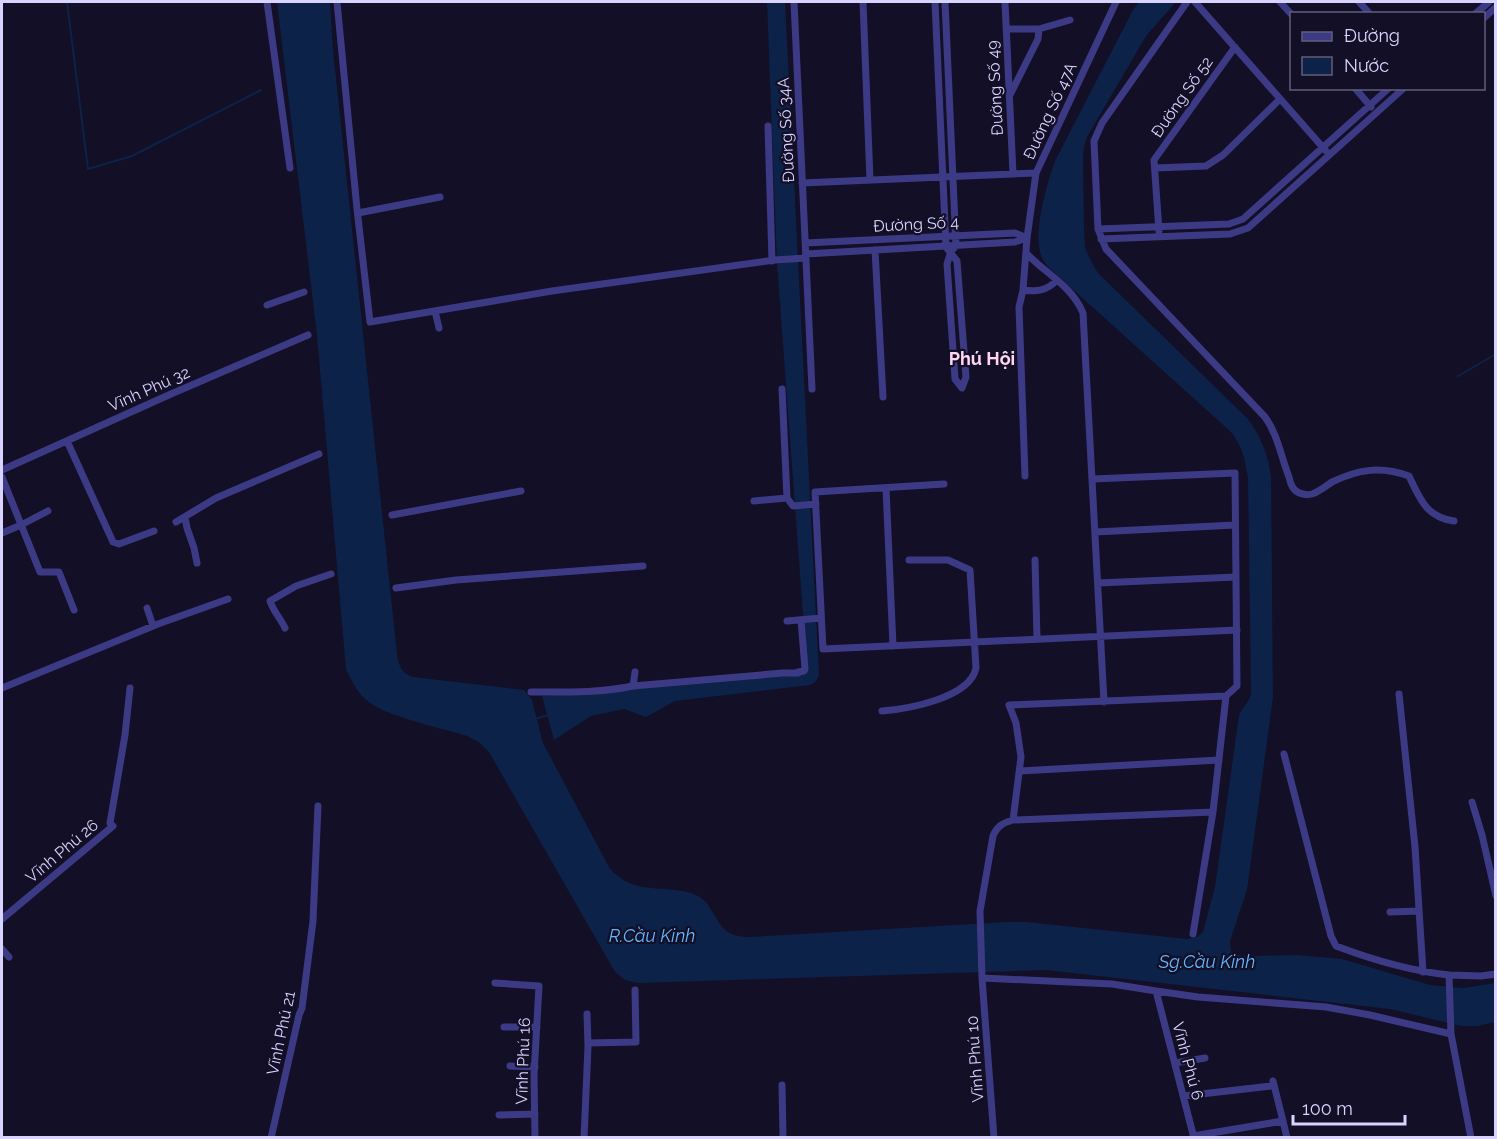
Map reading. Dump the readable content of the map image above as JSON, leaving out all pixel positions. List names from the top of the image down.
{
  "streets": {
    "street": [
      "Đường Số 49",
      "Đường Số 52",
      "Đường Số 47A",
      "Đường Số 34A",
      "Đường Số 4",
      "Vĩnh Phú 32",
      "Vĩnh Phú 26",
      "Vĩnh Phú 21",
      "Vĩnh Phú 10",
      "Vĩnh Phú 16",
      "Vĩnh Phú 6"
    ]
  },
  "crossings": [
    ["Đường Số 47A", "Đường Số 4"],
    ["Đường Số 34A", "Đường Số 4"]
  ],
  "districts": ["Phú Hội"],
  "water": ["R.Cầu Kinh", "Sg.Cầu Kinh"],
  "legend": ["Đường", "Nước"],
  "scale_bar": "100 m"
}
